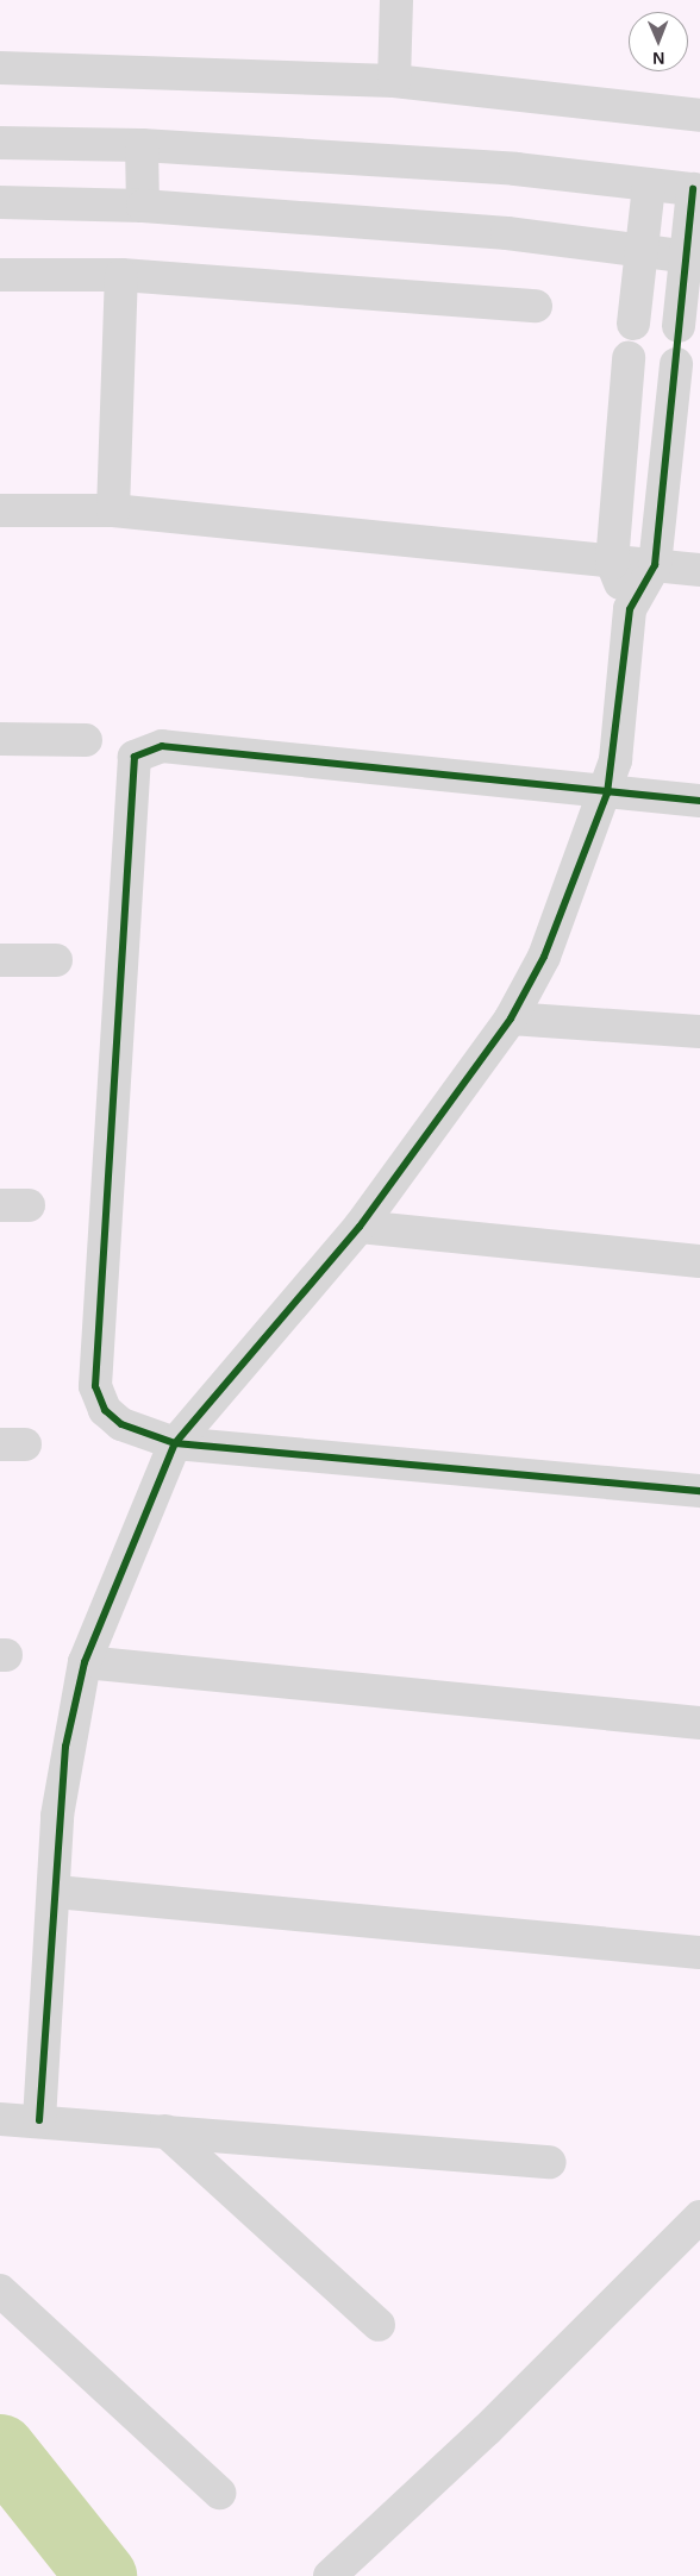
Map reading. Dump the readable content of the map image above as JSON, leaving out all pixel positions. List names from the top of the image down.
{
  "north": "bottom"
}
